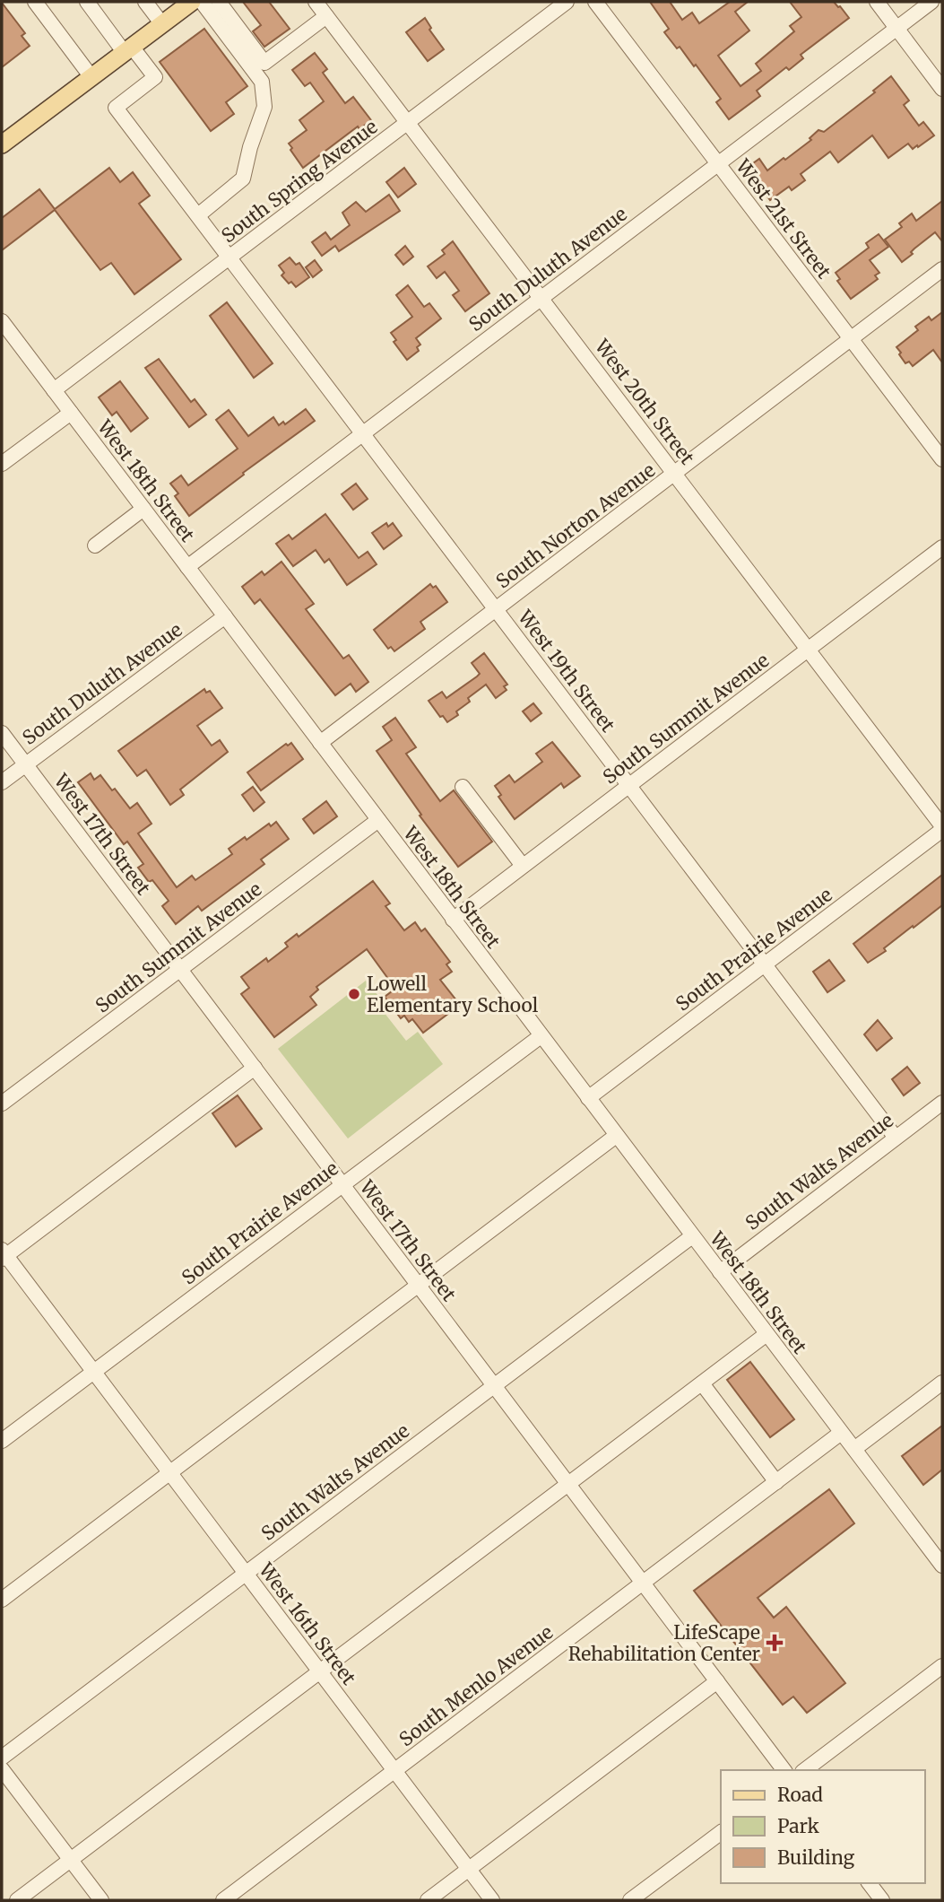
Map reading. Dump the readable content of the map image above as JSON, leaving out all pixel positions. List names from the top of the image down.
{
  "streets": {
    "street": [
      "South Spring Avenue",
      "West 21st Street",
      "South Duluth Avenue",
      "West 20th Street",
      "West 18th Street",
      "South Norton Avenue",
      "West 19th Street",
      "South Summit Avenue",
      "West 17th Street",
      "South Prairie Avenue",
      "South Walts Avenue",
      "West 16th Street",
      "South Menlo Avenue"
    ]
  },
  "crossings": [
    ["South Spring Avenue", "West 20th Street"],
    ["South Spring Avenue", "West 18th Street"],
    ["South Spring Avenue", "West 19th Street"],
    ["West 21st Street", "South Duluth Avenue"],
    ["West 21st Street", "South Norton Avenue"],
    ["South Duluth Avenue", "West 20th Street"],
    ["South Duluth Avenue", "West 18th Street"],
    ["South Duluth Avenue", "West 19th Street"],
    ["South Duluth Avenue", "West 17th Street"],
    ["West 20th Street", "South Norton Avenue"],
    ["West 20th Street", "South Summit Avenue"],
    ["West 20th Street", "South Prairie Avenue"],
    ["West 18th Street", "South Norton Avenue"],
    ["West 18th Street", "South Summit Avenue"],
    ["West 18th Street", "South Prairie Avenue"],
    ["West 18th Street", "South Walts Avenue"],
    ["West 18th Street", "South Menlo Avenue"],
    ["South Norton Avenue", "West 19th Street"],
    ["West 19th Street", "South Summit Avenue"],
    ["West 19th Street", "South Prairie Avenue"],
    ["West 19th Street", "South Walts Avenue"],
    ["South Summit Avenue", "West 17th Street"],
    ["West 17th Street", "South Prairie Avenue"],
    ["West 17th Street", "South Walts Avenue"],
    ["West 17th Street", "South Menlo Avenue"],
    ["South Prairie Avenue", "West 16th Street"],
    ["South Walts Avenue", "West 16th Street"],
    ["West 16th Street", "South Menlo Avenue"]
  ],
  "places": {
    "other": ["Lowell Elementary School"],
    "health": ["LifeScape Rehabilitation Center"]
  },
  "legend": ["Road", "Park", "Building"]
}
